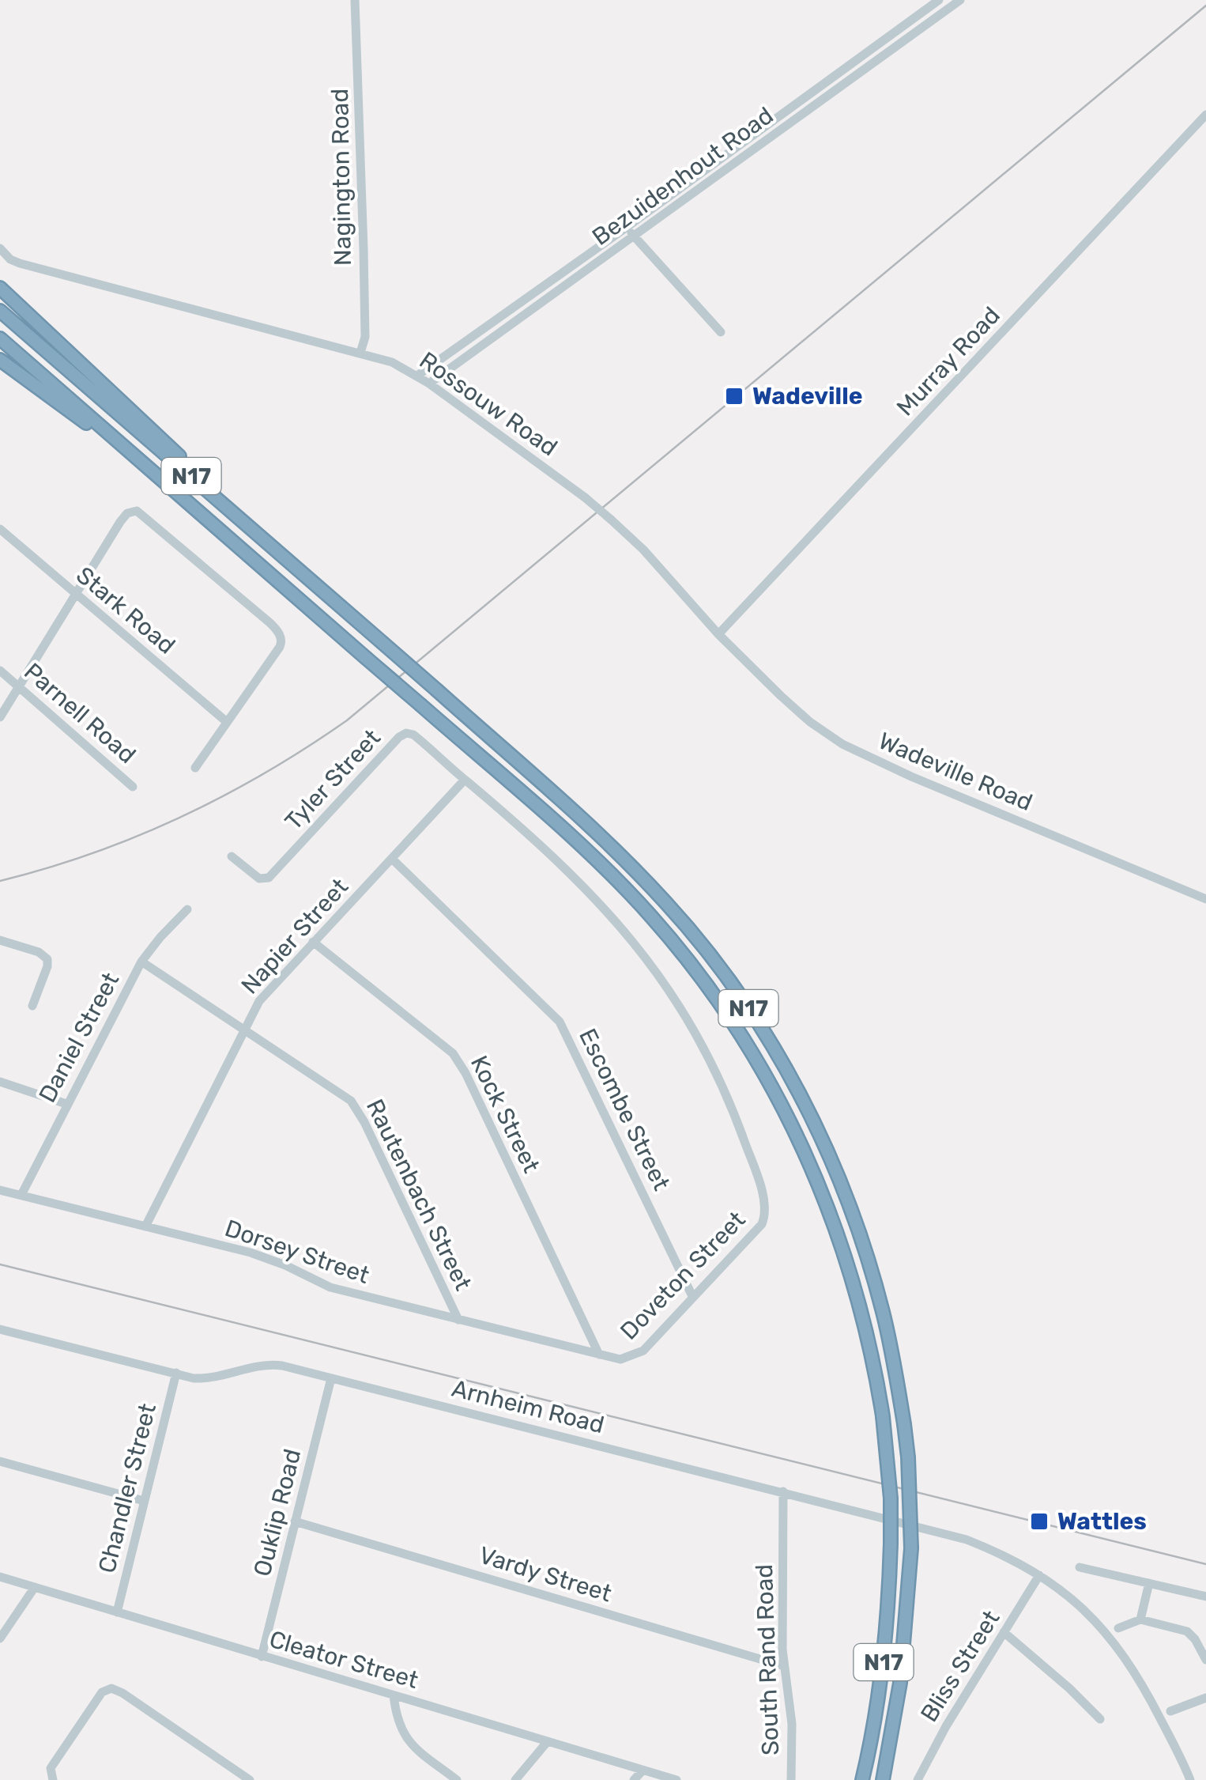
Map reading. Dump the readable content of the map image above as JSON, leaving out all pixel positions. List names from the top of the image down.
{
  "streets": {
    "highway": ["N17"],
    "street": [
      "Bezuidenhout Road",
      "Nagington Road",
      "Murray Road",
      "Rossouw Road",
      "Stark Road",
      "Parnell Road",
      "Wadeville Road",
      "Tyler Street",
      "Napier Street",
      "Daniel Street",
      "Escombe Street",
      "Kock Street",
      "Rautenbach Street",
      "Dorsey Street",
      "Doveton Street",
      "Arnheim Road",
      "Chandler Street",
      "Ouklip Road",
      "Vardy Street",
      "Cleator Street",
      "South Rand Road",
      "Bliss Street"
    ]
  },
  "crossings": [
    ["Bezuidenhout Road", "Rossouw Road"],
    ["Nagington Road", "Rossouw Road"],
    ["Murray Road", "Rossouw Road"],
    ["Murray Road", "Wadeville Road"],
    ["Rossouw Road", "Wadeville Road"],
    ["Tyler Street", "Napier Street"],
    ["Tyler Street", "Doveton Street"],
    ["Napier Street", "Escombe Street"],
    ["Napier Street", "Kock Street"],
    ["Napier Street", "Rautenbach Street"],
    ["Napier Street", "Dorsey Street"],
    ["Napier Street", "Doveton Street"],
    ["Daniel Street", "Rautenbach Street"],
    ["Daniel Street", "Dorsey Street"],
    ["Escombe Street", "Doveton Street"],
    ["Kock Street", "Dorsey Street"],
    ["Rautenbach Street", "Dorsey Street"],
    ["Dorsey Street", "Doveton Street"],
    ["Arnheim Road", "Chandler Street"],
    ["Arnheim Road", "Ouklip Road"],
    ["Arnheim Road", "South Rand Road"],
    ["Arnheim Road", "Bliss Street"],
    ["Chandler Street", "Cleator Street"],
    ["Ouklip Road", "Vardy Street"],
    ["Ouklip Road", "Cleator Street"],
    ["Vardy Street", "South Rand Road"]
  ],
  "places": {
    "transit": ["Wadeville", "Wattles"]
  }
}
